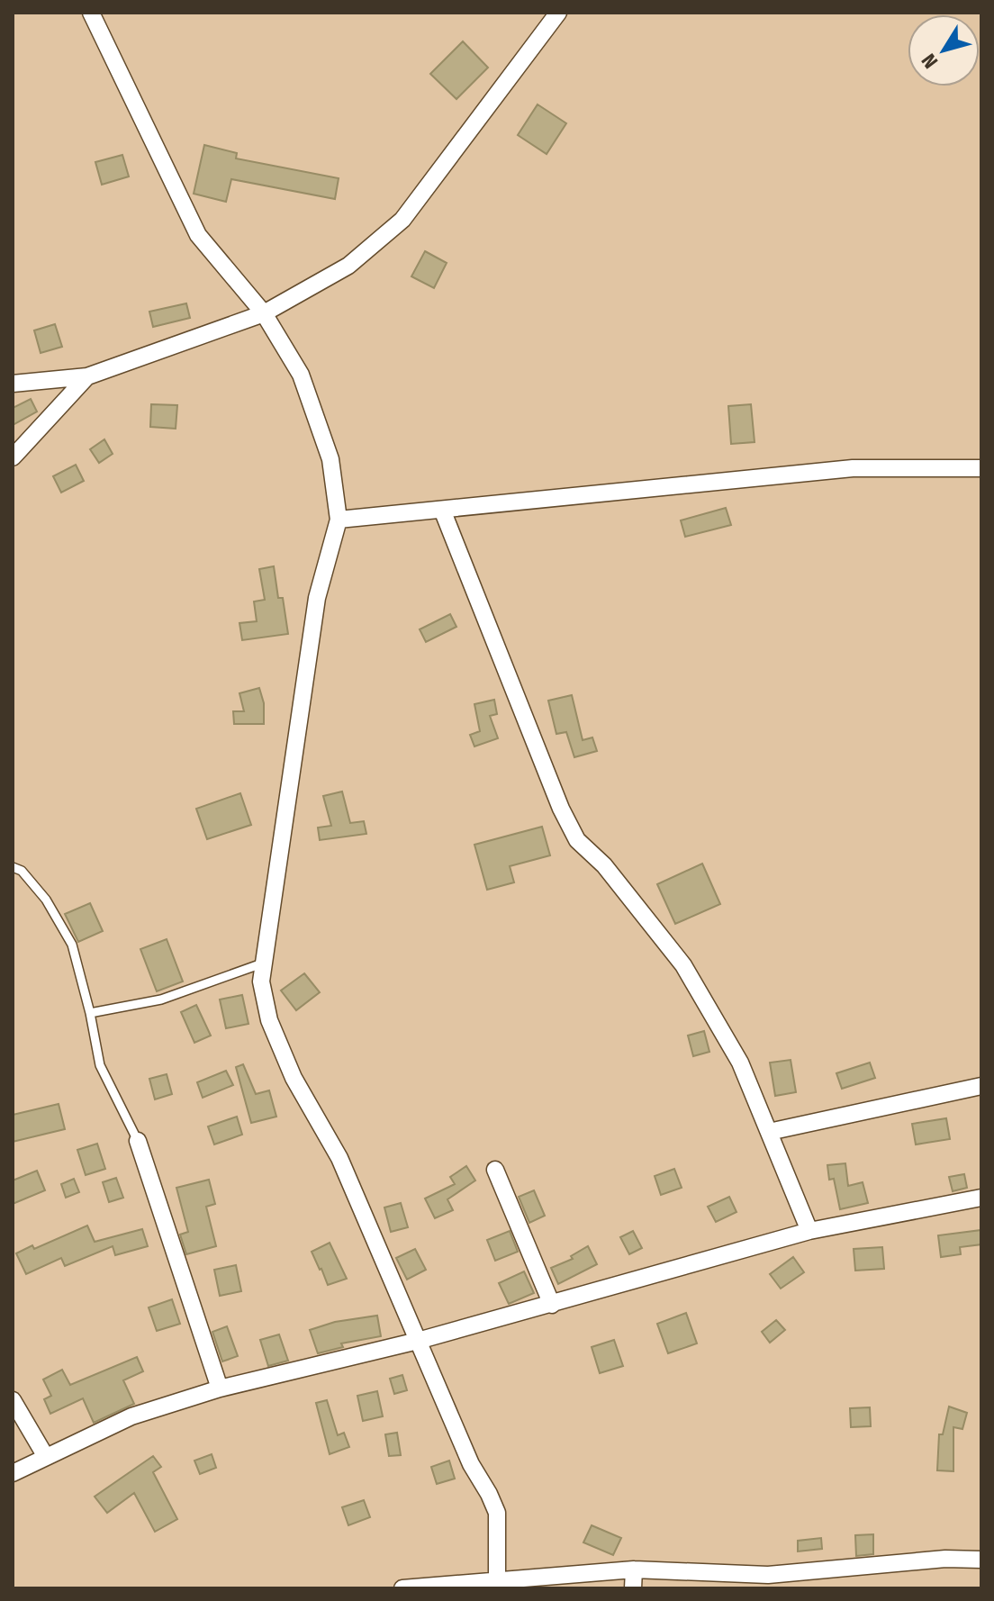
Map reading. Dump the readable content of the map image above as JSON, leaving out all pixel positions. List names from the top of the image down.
{
  "north": "bottom left"
}
